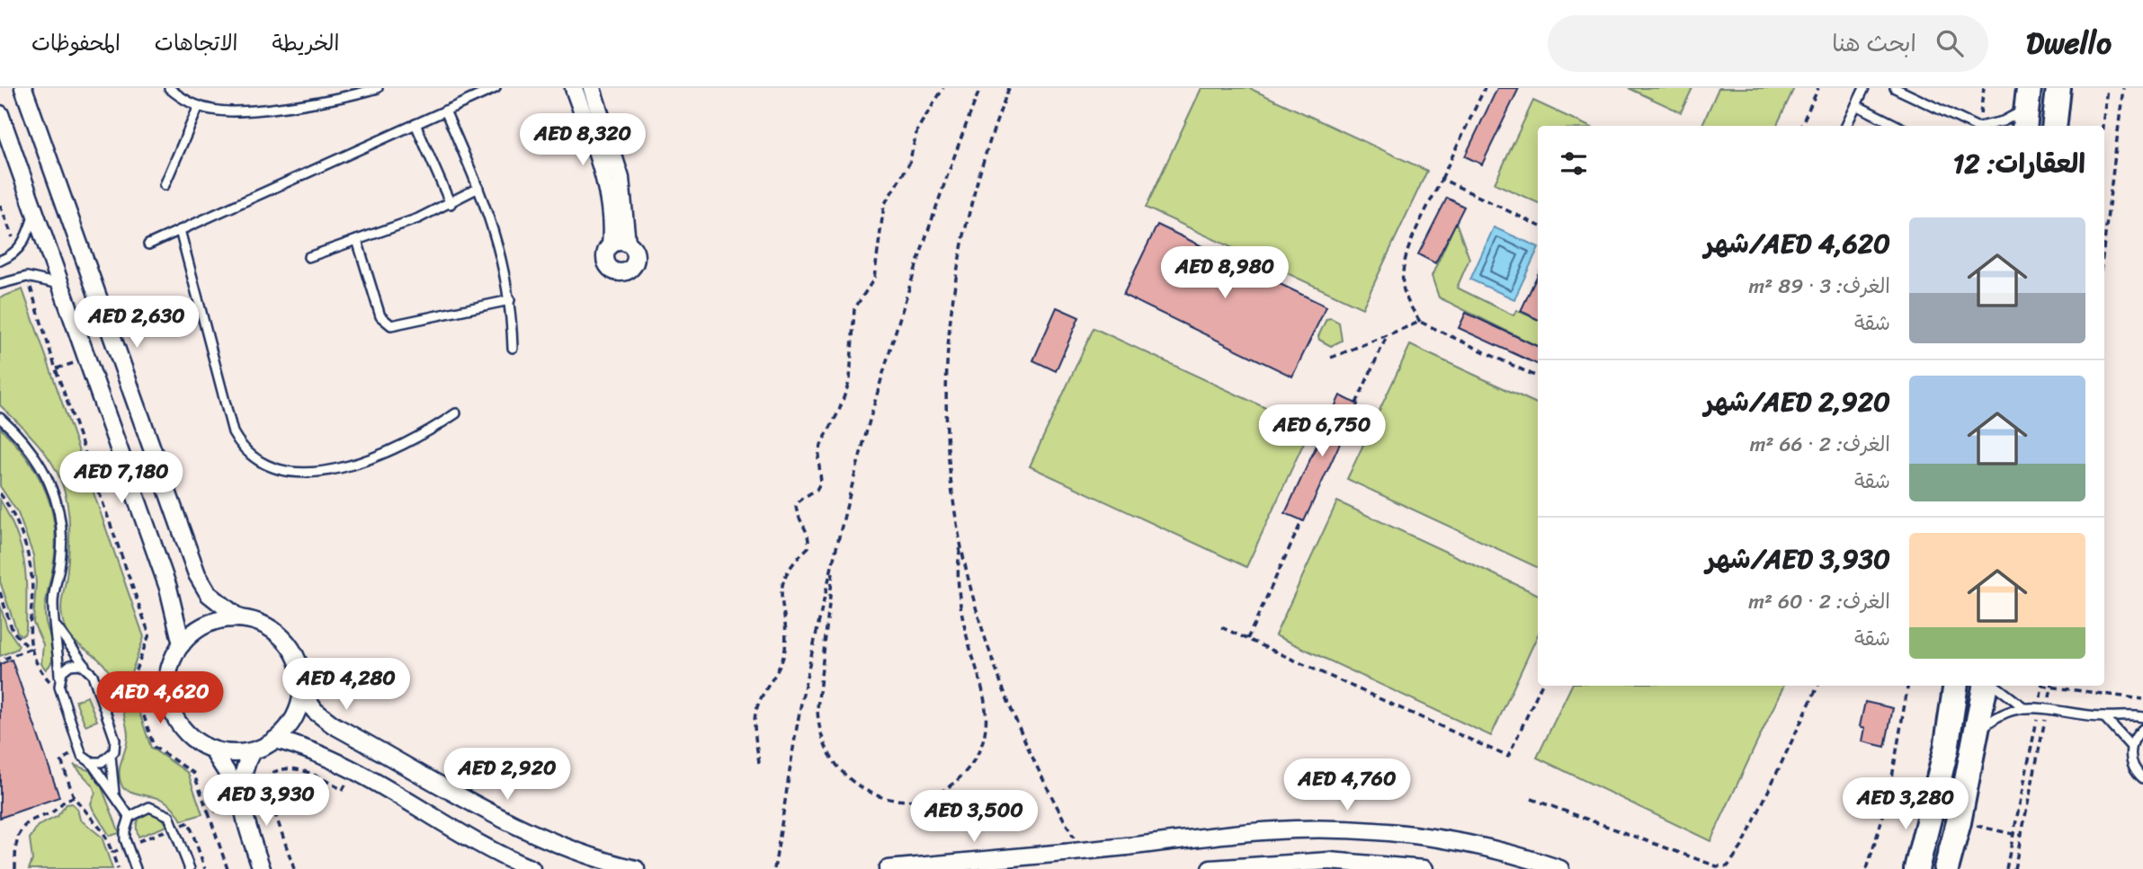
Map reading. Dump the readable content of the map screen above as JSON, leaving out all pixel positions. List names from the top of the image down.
{
  "page": {
    "header": "Dwello",
    "search": "ابحث هنا",
    "nav": ["الخريطة", "الاتجاهات", "المحفوظات"],
    "price": [
      "AED 8,320",
      "AED 8,980",
      "AED 2,630",
      "AED 6,750",
      "AED 7,180",
      "AED 4,280",
      "AED 4,620",
      "AED 2,920",
      "AED 4,760",
      "AED 3,930",
      "AED 3,280",
      "AED 3,500"
    ],
    "heading": "العقارات: 12",
    "list": [
      {
        "name": "AED 4,620/شهر",
        "note": "الغرف: 3 · 89 m² · شقة"
      },
      {
        "name": "AED 2,920/شهر",
        "note": "الغرف: 2 · 66 m² · شقة"
      },
      {
        "name": "AED 3,930/شهر",
        "note": "الغرف: 2 · 60 m² · شقة"
      }
    ]
  }
}
